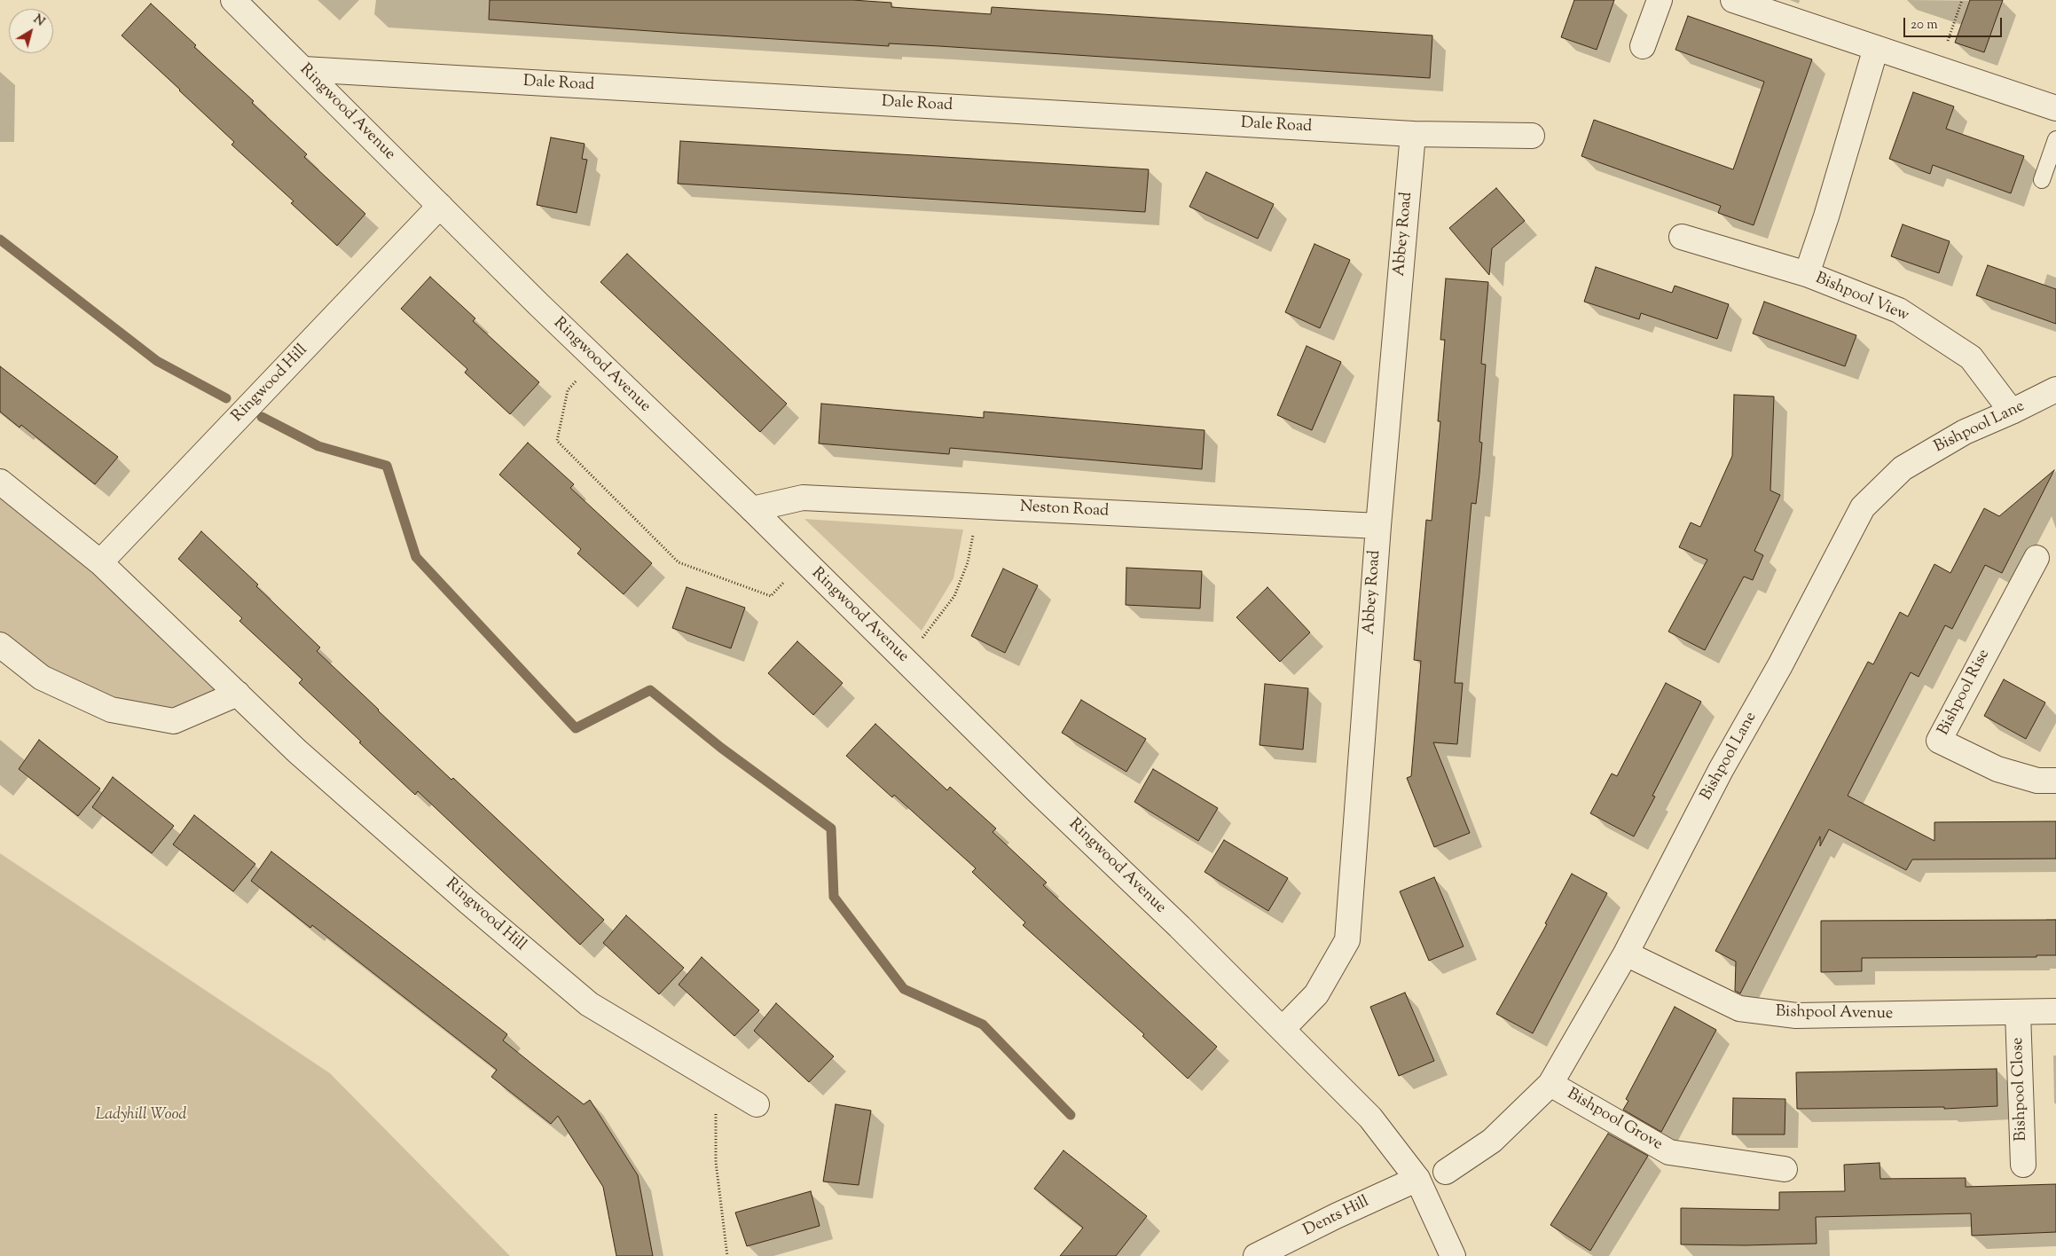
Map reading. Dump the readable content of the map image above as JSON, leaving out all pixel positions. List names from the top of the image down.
{
  "streets": {
    "street": [
      "Dale Road",
      "Ringwood Avenue",
      "Abbey Road",
      "Bishpool View",
      "Ringwood Hill",
      "Bishpool Lane",
      "Neston Road",
      "Bishpool Rise",
      "Bishpool Avenue",
      "Bishpool Close",
      "Bishpool Grove",
      "Dents Hill"
    ]
  },
  "crossings": [
    ["Dale Road", "Ringwood Avenue"],
    ["Dale Road", "Abbey Road"],
    ["Ringwood Avenue", "Abbey Road"],
    ["Ringwood Avenue", "Ringwood Hill"],
    ["Ringwood Avenue", "Neston Road"],
    ["Ringwood Avenue", "Dents Hill"],
    ["Abbey Road", "Neston Road"],
    ["Bishpool View", "Bishpool Lane"],
    ["Bishpool Lane", "Bishpool Avenue"],
    ["Bishpool Lane", "Bishpool Grove"],
    ["Bishpool Avenue", "Bishpool Close"]
  ],
  "parks": ["Ladyhill Wood"],
  "scale_bar": "20 m",
  "north": "top right"
}
